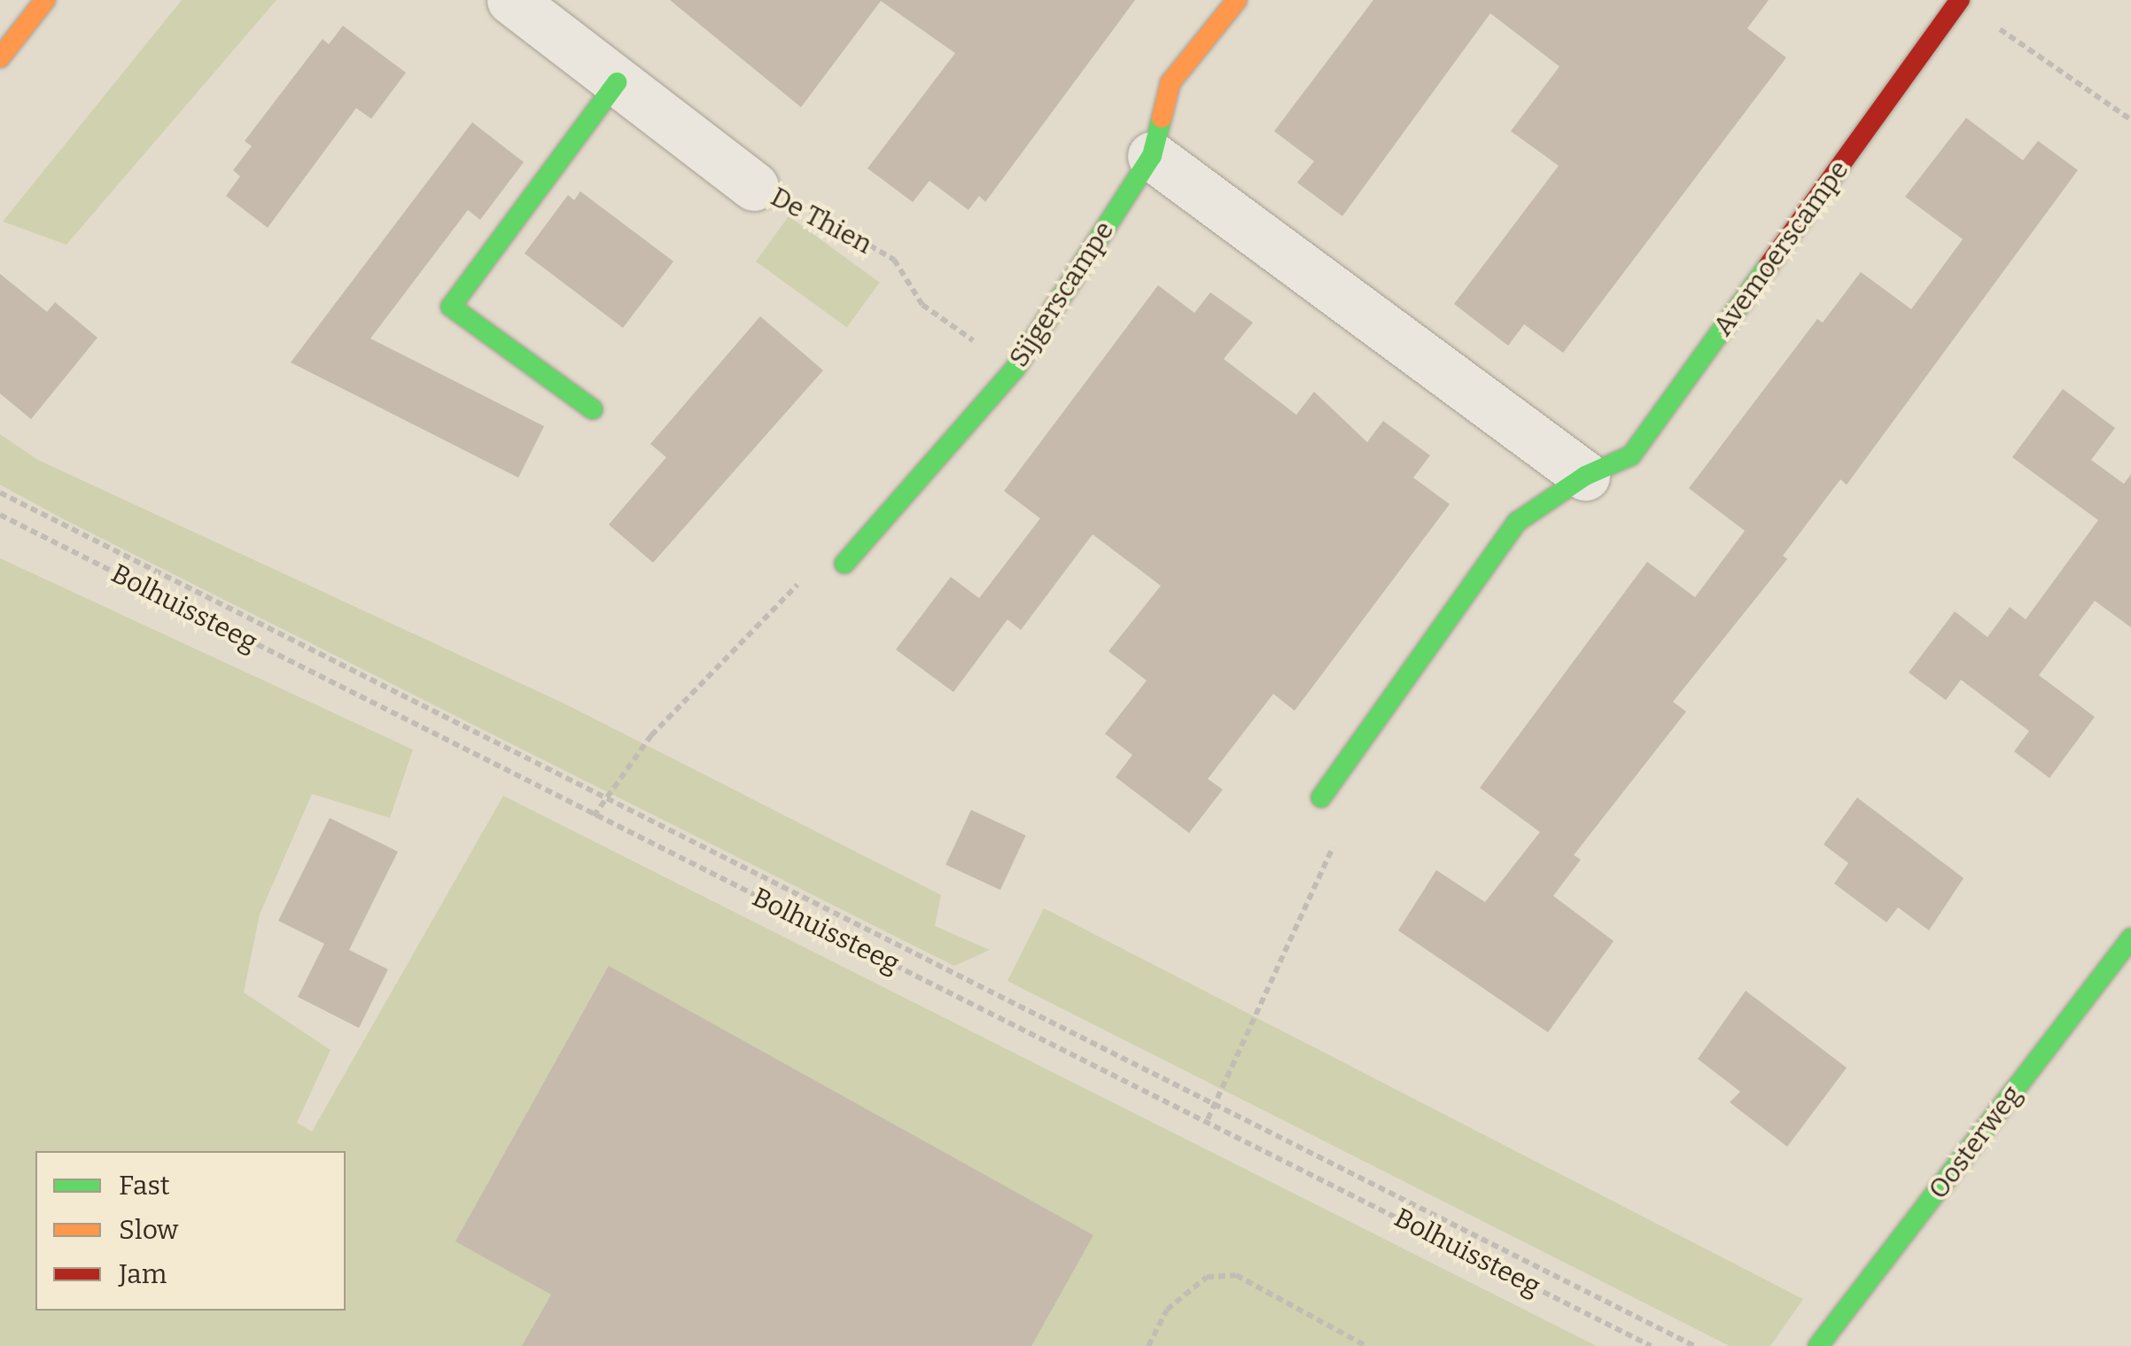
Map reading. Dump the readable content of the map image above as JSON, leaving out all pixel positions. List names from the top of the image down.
{
  "streets": {
    "street": [
      "De Thien",
      "Avemoerscampe",
      "Sijgerscampe",
      "Oosterweg"
    ],
    "path": ["Bolhuissteeg"]
  },
  "crossings": [
    ["De Thien", "Sijgerscampe"]
  ],
  "legend": ["Fast", "Slow", "Jam"]
}
